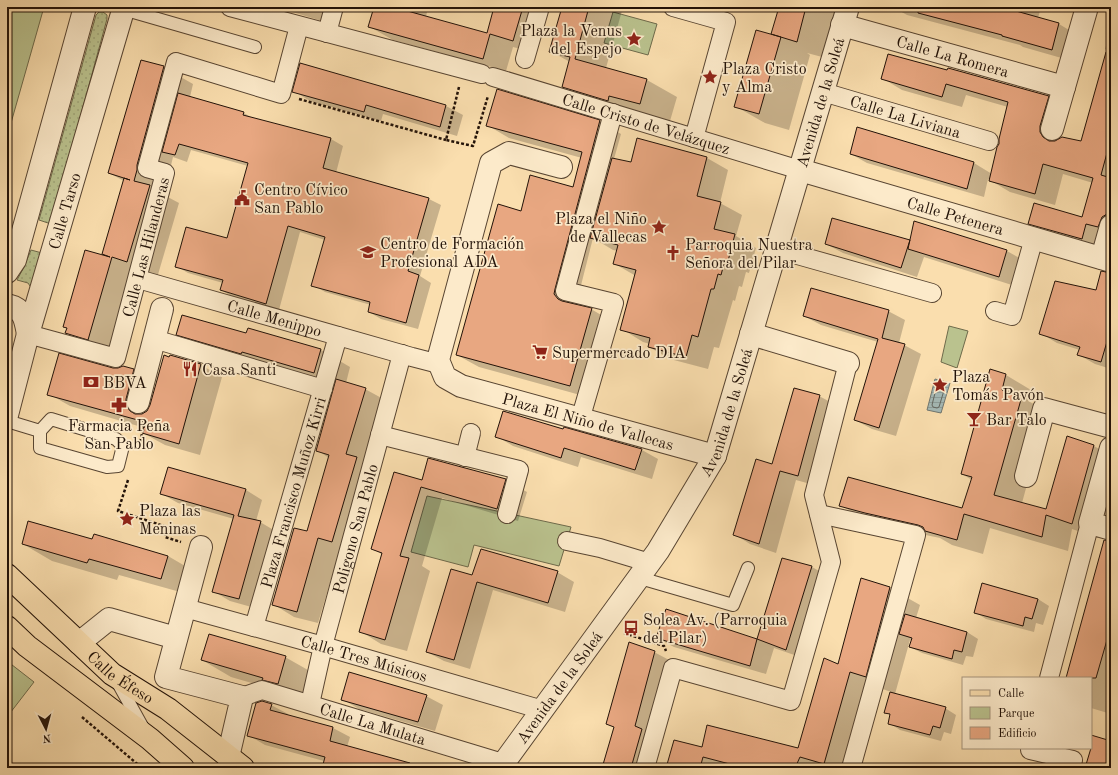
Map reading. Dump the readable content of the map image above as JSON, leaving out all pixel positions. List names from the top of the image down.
{
  "streets": {
    "main road": ["Calle Éfeso"],
    "street": [
      "Calle La Romera",
      "Avenida de la Soleá",
      "Calle La Liviana",
      "Calle Cristo de Velázquez",
      "Calle Tarso",
      "Calle Petenera",
      "Calle Las Hilanderas",
      "Calle Menippo",
      "Plaza El Niño de Vallecas",
      "Plaza Francisco Muñoz Kirri",
      "Poligono San Pablo",
      "Calle Tres Músicos",
      "Calle La Mulata"
    ]
  },
  "crossings": [
    ["Calle La Romera", "Avenida de la Soleá"],
    ["Avenida de la Soleá", "Calle La Liviana"],
    ["Avenida de la Soleá", "Calle Cristo de Velázquez"],
    ["Avenida de la Soleá", "Calle Petenera"],
    ["Avenida de la Soleá", "Plaza El Niño de Vallecas"],
    ["Avenida de la Soleá", "Calle Tres Músicos"],
    ["Avenida de la Soleá", "Calle La Mulata"],
    ["Calle Cristo de Velázquez", "Calle Petenera"],
    ["Calle Tarso", "Calle Las Hilanderas"],
    ["Calle Las Hilanderas", "Calle Menippo"],
    ["Calle Las Hilanderas", "Plaza Francisco Muñoz Kirri"],
    ["Calle Menippo", "Plaza El Niño de Vallecas"],
    ["Calle Menippo", "Poligono San Pablo"],
    ["Plaza Francisco Muñoz Kirri", "Calle Tres Músicos"],
    ["Poligono San Pablo", "Calle Tres Músicos"],
    ["Poligono San Pablo", "Calle La Mulata"]
  ],
  "places": {
    "place": [
      "Plaza la Venus del Espejo",
      "Plaza Cristo y Alma",
      "Plaza el Niño de Vallecas",
      "Plaza Tomás Pavón",
      "Plaza las Meninas"
    ],
    "public building": ["Centro Cívico San Pablo"],
    "school or university": ["Centro de Formación Profesional ADA"],
    "church": ["Parroquia Nuestra Señora del Pilar"],
    "supermarket": ["Supermercado DIA"],
    "restaurant": ["Casa Santi"],
    "bank": ["BBVA"],
    "pharmacy": ["Farmacia Peña San Pablo"],
    "bar": ["Bar Talo"],
    "bus stop": ["Solea Av. (Parroquia del Pilar)"]
  },
  "legend": ["Calle", "Parque", "Edificio"],
  "north": "bottom"
}
